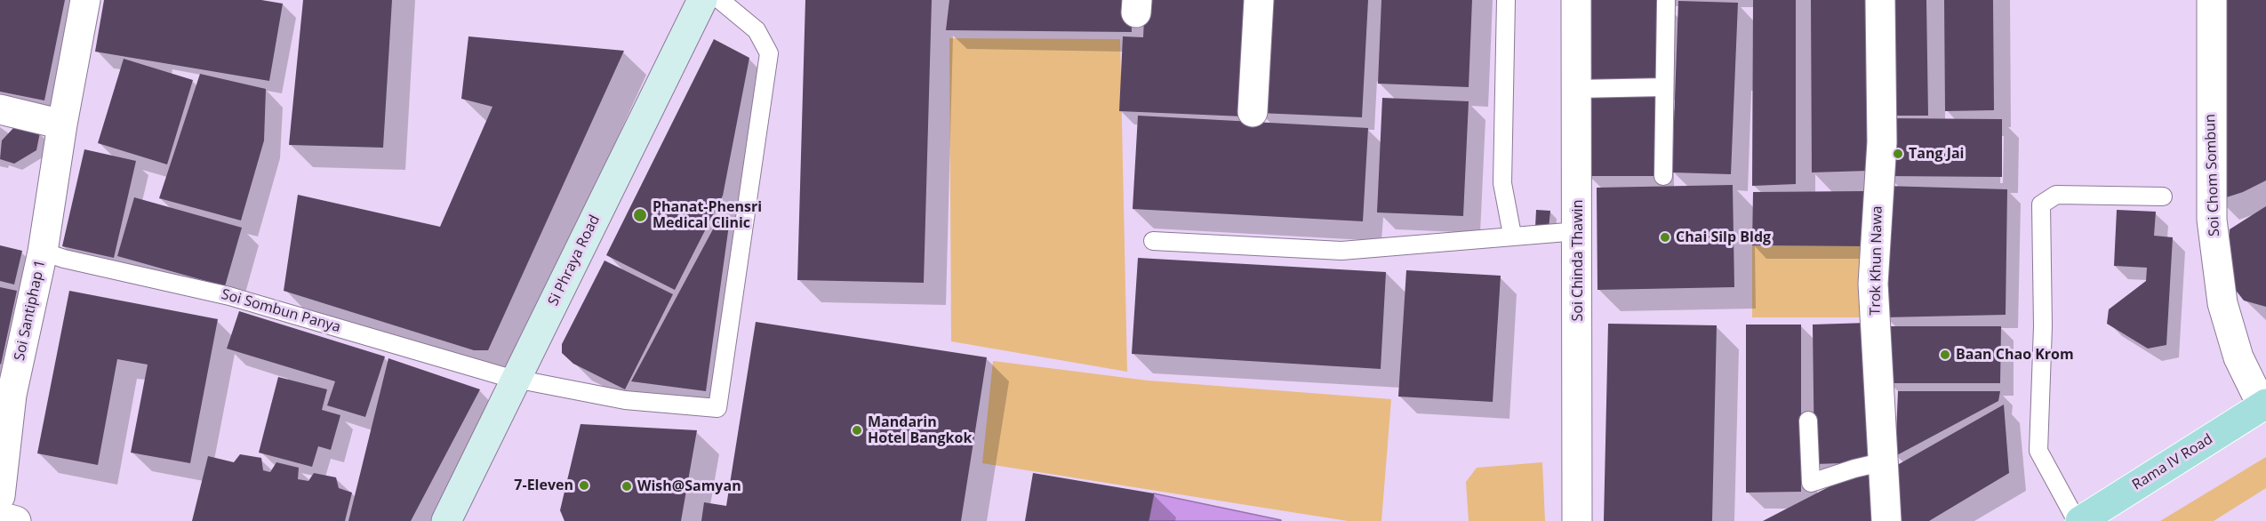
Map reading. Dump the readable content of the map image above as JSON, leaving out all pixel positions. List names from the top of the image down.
{
  "streets": {
    "main road": ["Si Phraya Road", "Rama IV Road"],
    "street": [
      "Soi Chom Sombun",
      "Soi Chinda Thawin",
      "Trok Khun Nawa",
      "Soi Santiphap 1"
    ],
    "lane": ["Soi Sombun Panya"]
  },
  "crossings": [
    ["Soi Chom Sombun", "Rama IV Road"],
    ["Si Phraya Road", "Soi Sombun Panya"],
    ["Soi Santiphap 1", "Soi Sombun Panya"]
  ],
  "places": [
    "Tang Jai",
    "Phanat-Phensri Medical Clinic",
    "Chai Silp Bldg",
    "Baan Chao Krom",
    "Mandarin Hotel Bangkok",
    "7-Eleven",
    "Wish@Samyan"
  ]
}
